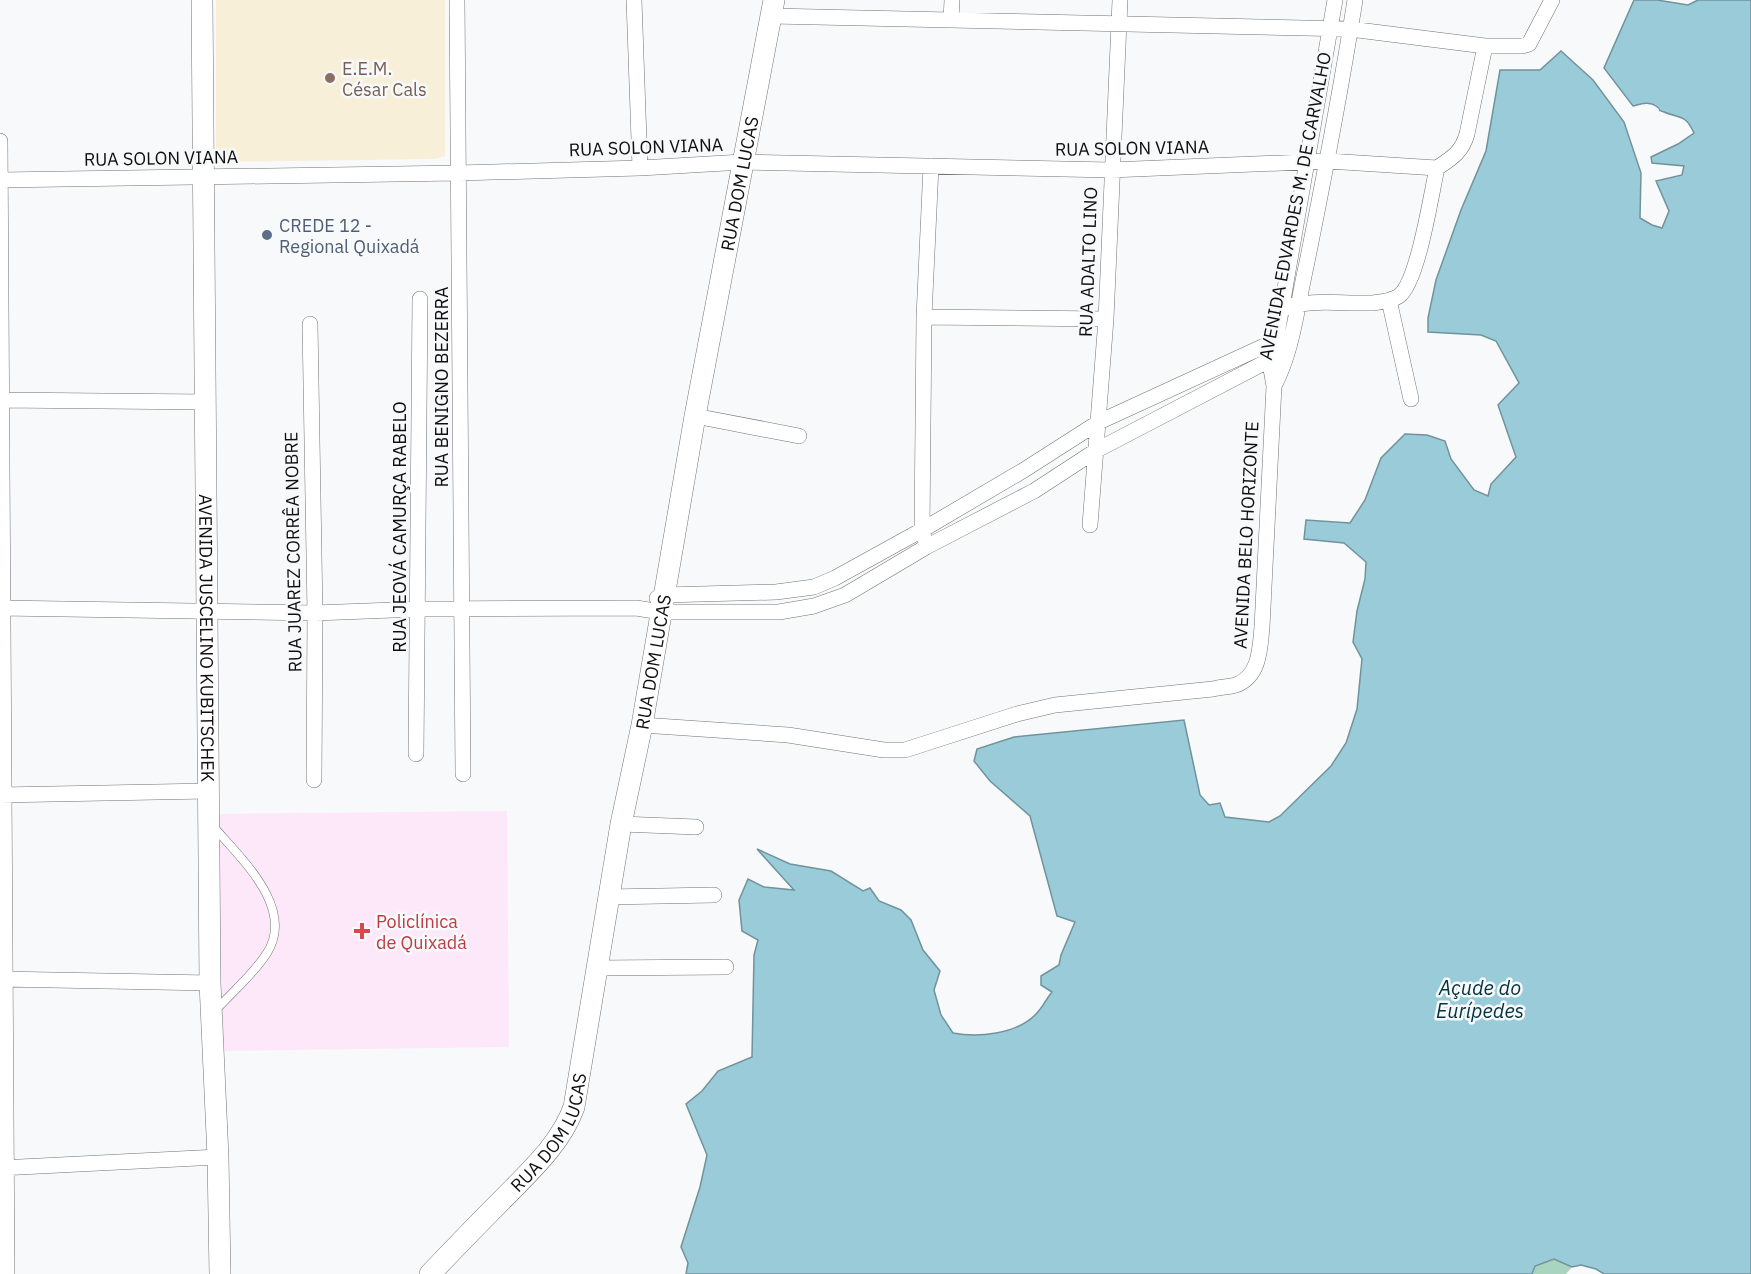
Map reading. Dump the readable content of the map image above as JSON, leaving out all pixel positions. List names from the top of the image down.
{
  "streets": {
    "street": [
      "RUA SOLON VIANA",
      "RUA DOM LUCAS",
      "AVENIDA EDVARDES M. DE CARVALHO",
      "RUA ADALTO LINO",
      "RUA BENIGNO BEZERRA",
      "RUA JEOVÁ CAMURÇA RABELO",
      "AVENIDA BELO HORIZONTE",
      "RUA JUAREZ CORRÊA NOBRE",
      "AVENIDA JUSCELINO KUBITSCHEK"
    ]
  },
  "crossings": [
    ["RUA SOLON VIANA", "RUA DOM LUCAS"],
    ["RUA SOLON VIANA", "AVENIDA EDVARDES M. DE CARVALHO"],
    ["RUA SOLON VIANA", "RUA ADALTO LINO"],
    ["RUA SOLON VIANA", "RUA BENIGNO BEZERRA"],
    ["RUA SOLON VIANA", "AVENIDA JUSCELINO KUBITSCHEK"],
    ["RUA DOM LUCAS", "AVENIDA BELO HORIZONTE"],
    ["AVENIDA EDVARDES M. DE CARVALHO", "AVENIDA BELO HORIZONTE"]
  ],
  "water": ["Açude do Eurípedes"],
  "places": {
    "other": ["E.E.M. César Cals", "CREDE 12 - Regional Quixadá"],
    "health": ["Policlínica de Quixadá"]
  }
}
